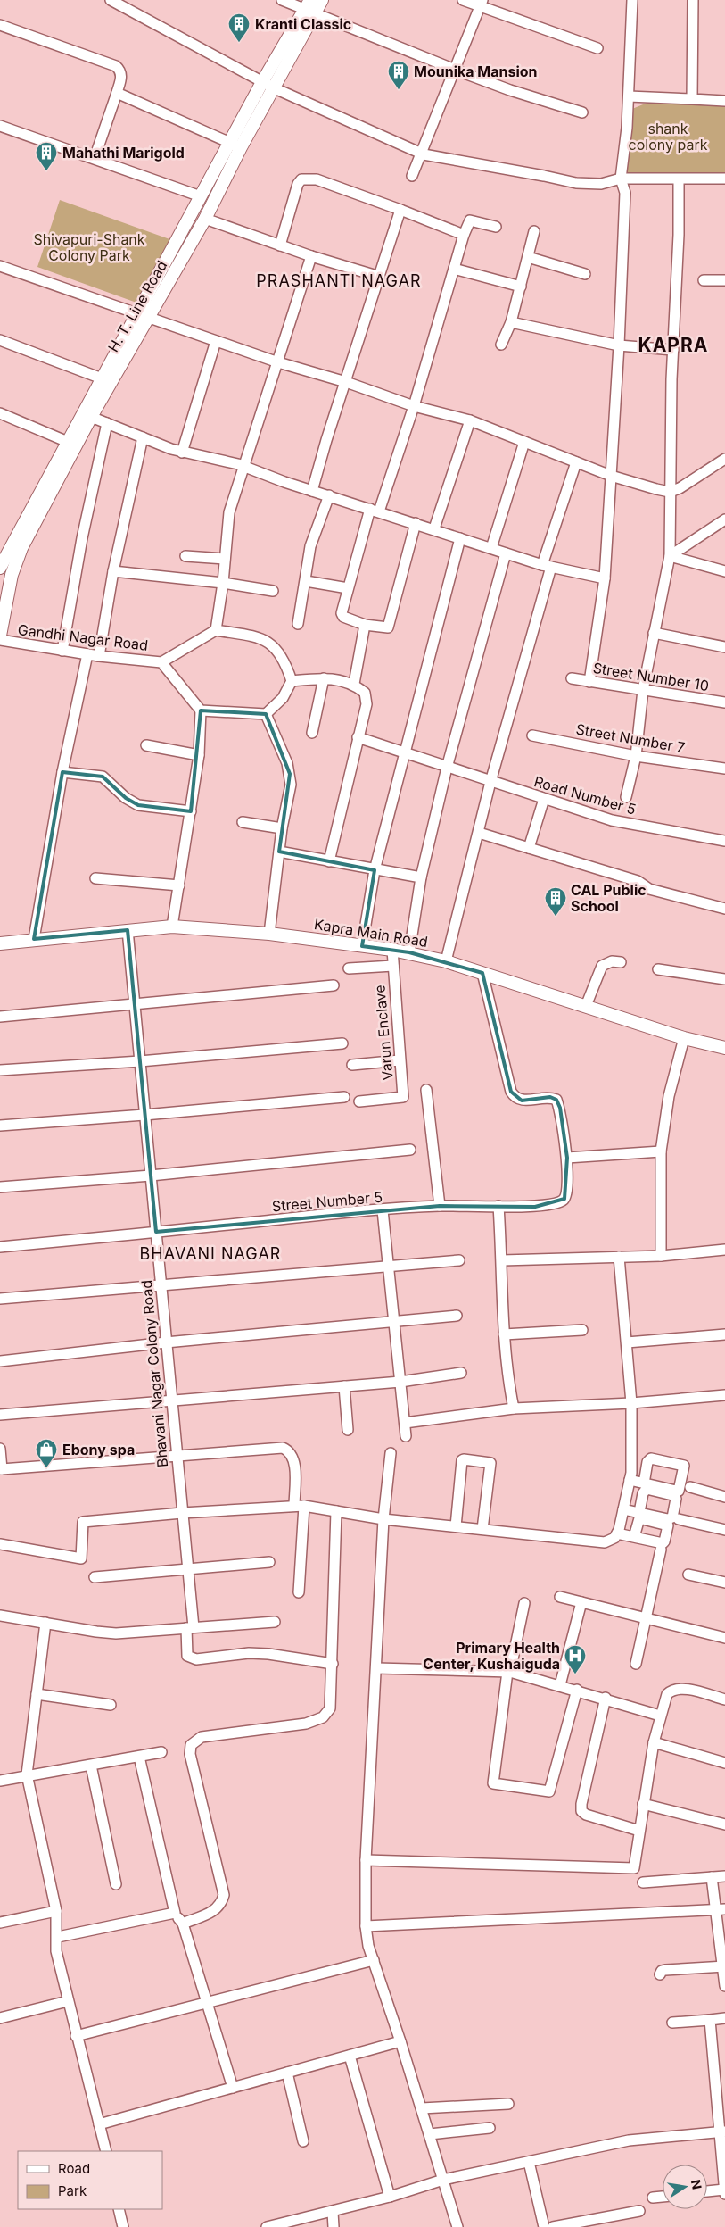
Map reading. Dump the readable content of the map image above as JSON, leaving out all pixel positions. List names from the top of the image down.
{
  "streets": {
    "street": [
      "H. T. Line Road",
      "Gandhi Nagar Road",
      "Street Number 10",
      "Street Number 7",
      "Road Number 5",
      "Kapra Main Road",
      "Varun Enclave",
      "Street Number 5",
      "Bhavani Nagar Colony Road"
    ]
  },
  "crossings": [
    ["Kapra Main Road", "Varun Enclave"],
    ["Kapra Main Road", "Street Number 5"],
    ["Kapra Main Road", "Bhavani Nagar Colony Road"],
    ["Street Number 5", "Bhavani Nagar Colony Road"]
  ],
  "districts": ["PRASHANTI NAGAR", "KAPRA", "BHAVANI NAGAR"],
  "parks": ["shank colony park", "Shivapuri-Shank Colony Park"],
  "places": {
    "building": [
      "Kranti Classic",
      "Mounika Mansion",
      "Mahathi Marigold",
      "CAL Public School"
    ],
    "shop": ["Ebony spa"],
    "hospital": ["Primary Health Center, Kushaiguda"]
  },
  "legend": ["Road", "Park"],
  "north": "right"
}
